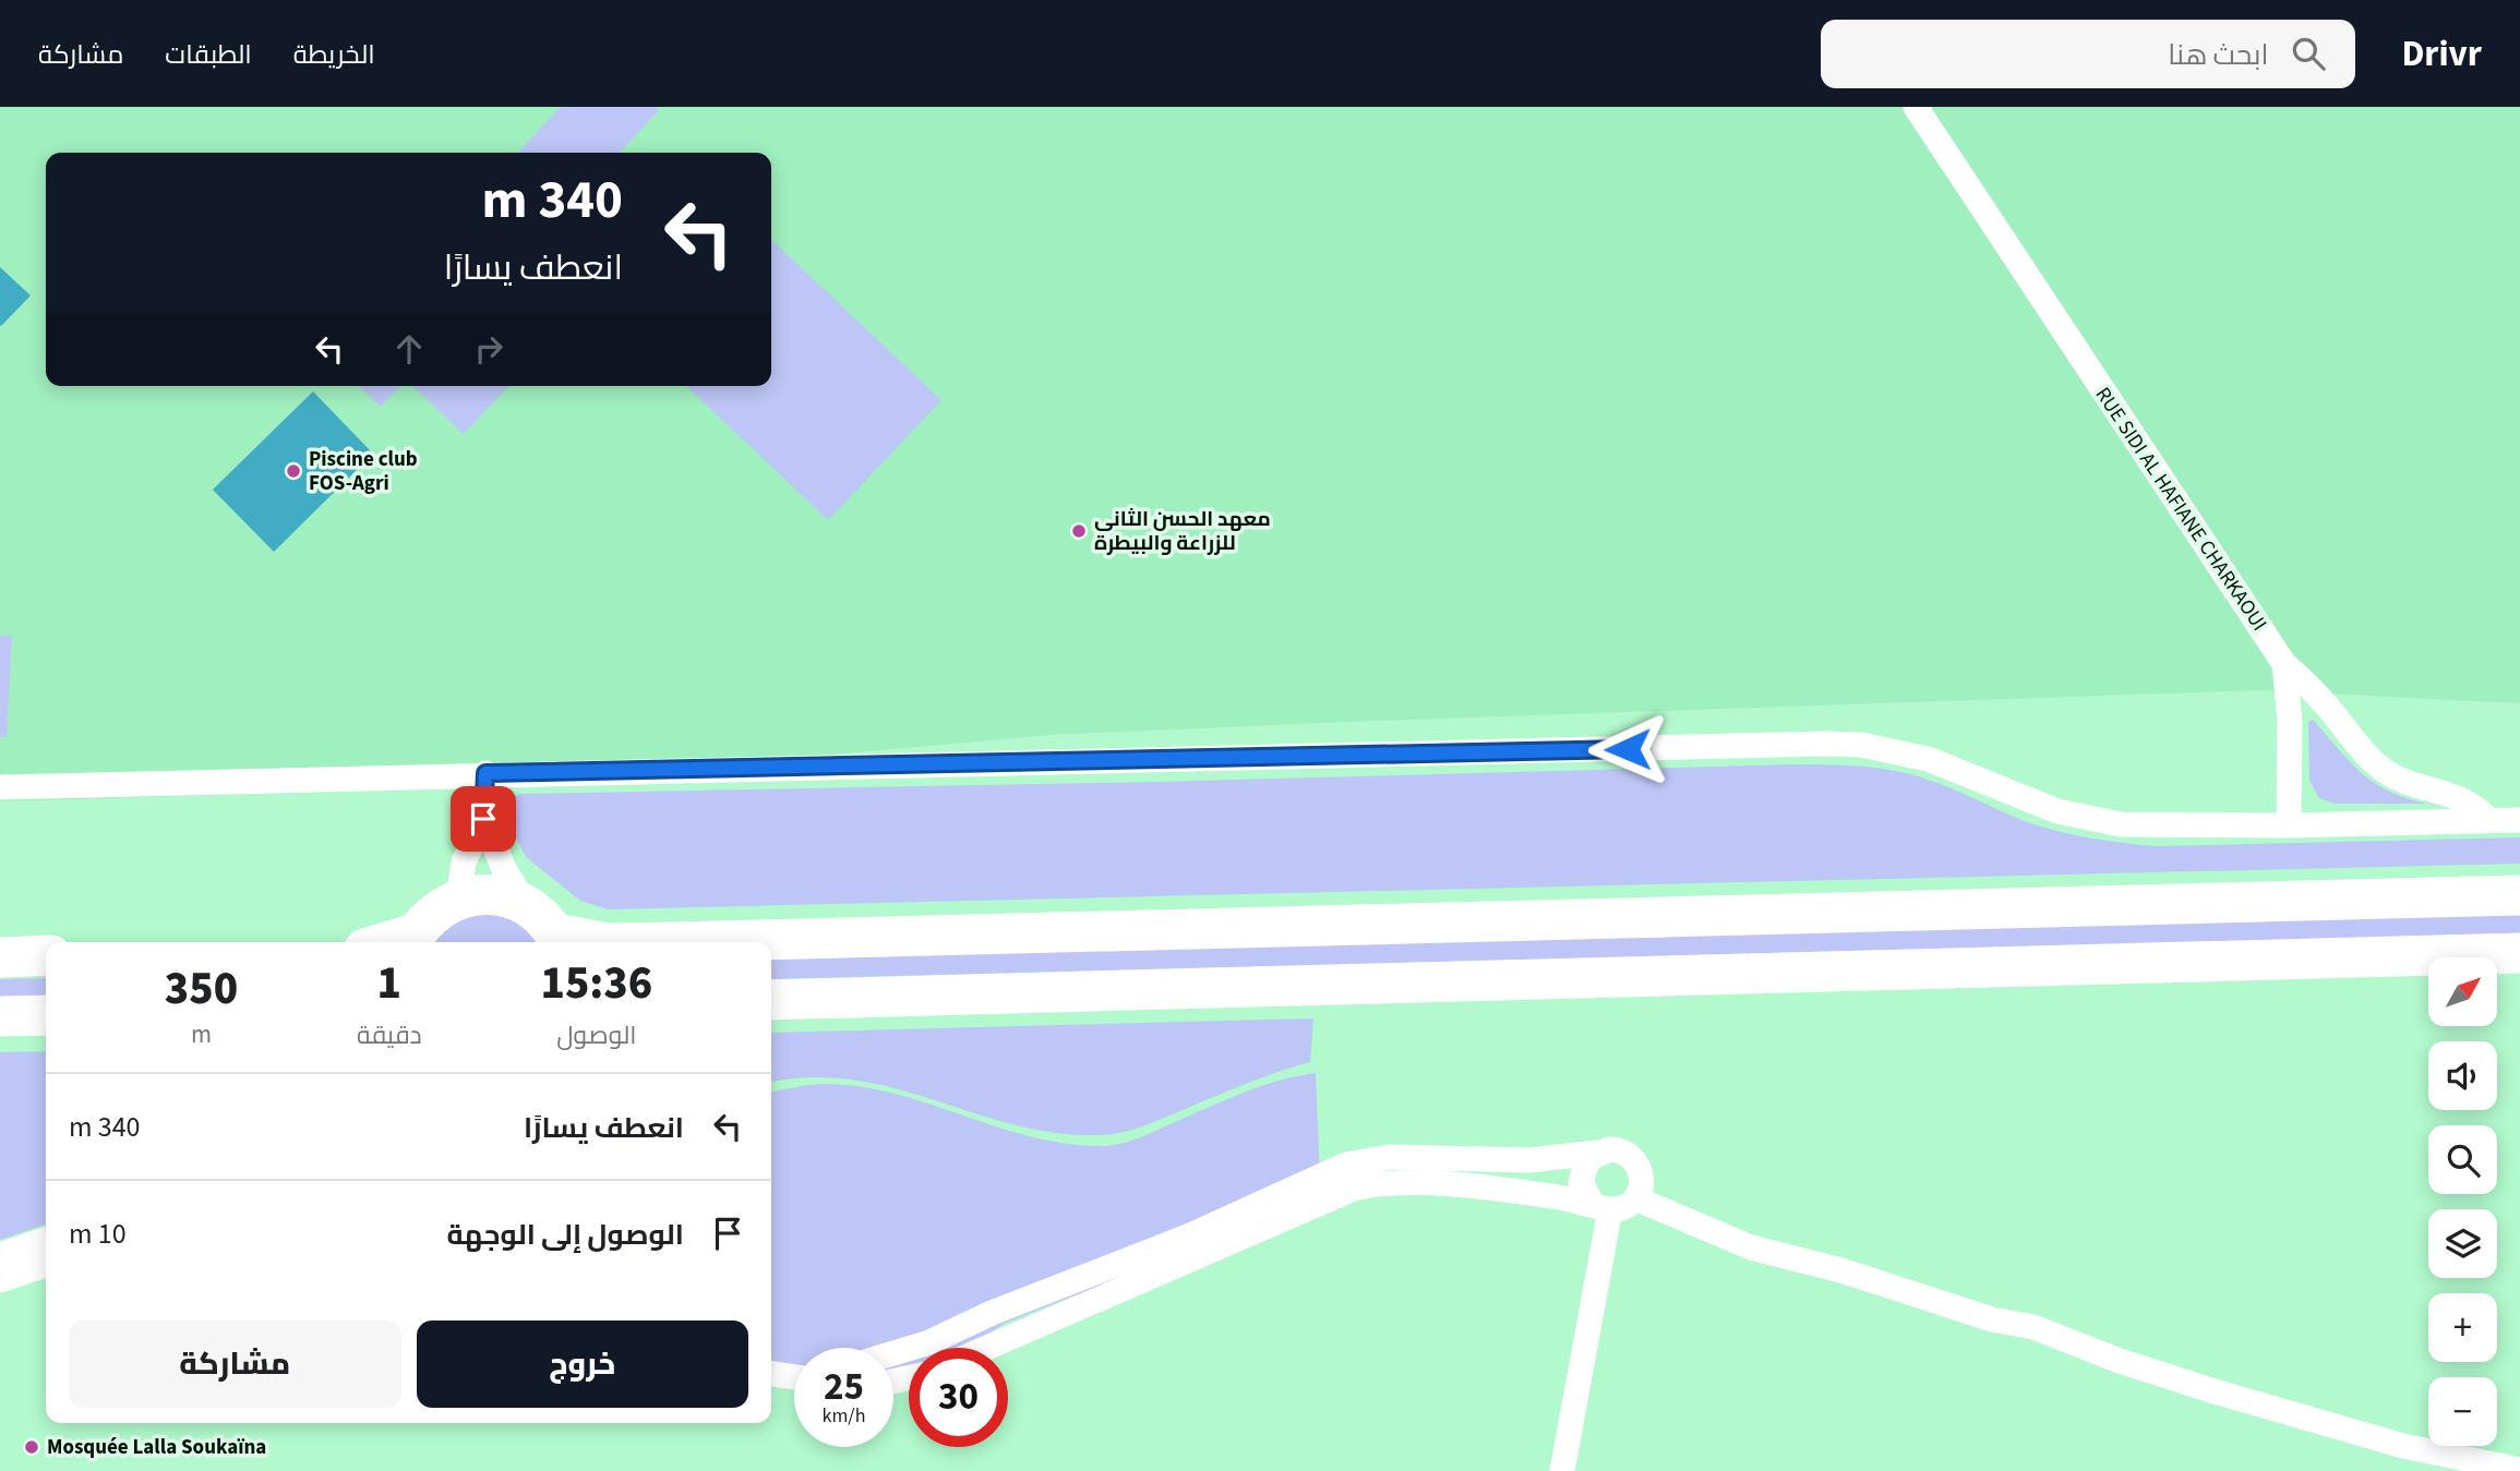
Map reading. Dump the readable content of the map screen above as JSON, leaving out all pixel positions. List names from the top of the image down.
{
  "streets": {
    "street": ["RUE SIDI AL HAFIANE CHARKAOUI"]
  },
  "places": ["Piscine club FOS-Agri", "معهد الحسن الثاني للزراعة والبيطرة", "Mosquée Lalla Soukaïna"],
  "north": "top right",
  "page": {
    "header": "Drivr",
    "search": "ابحث هنا",
    "nav": ["الخريطة", "الطبقات", "مشاركة"],
    "turn": ["340 m", "انعطف يسارًا"],
    "eta": [
      "15:36",
      "الوصول",
      "1",
      "دقيقة",
      "350",
      "m"
    ],
    "map_buttons": ["+", "−"],
    "list": [
      {
        "name": "انعطف يسارًا",
        "value": "340 m"
      },
      {
        "name": "الوصول إلى الوجهة",
        "value": "10 m"
      }
    ],
    "buttons": ["خروج", "مشاركة"],
    "speed": "25 km/h",
    "limit": "30"
  }
}
